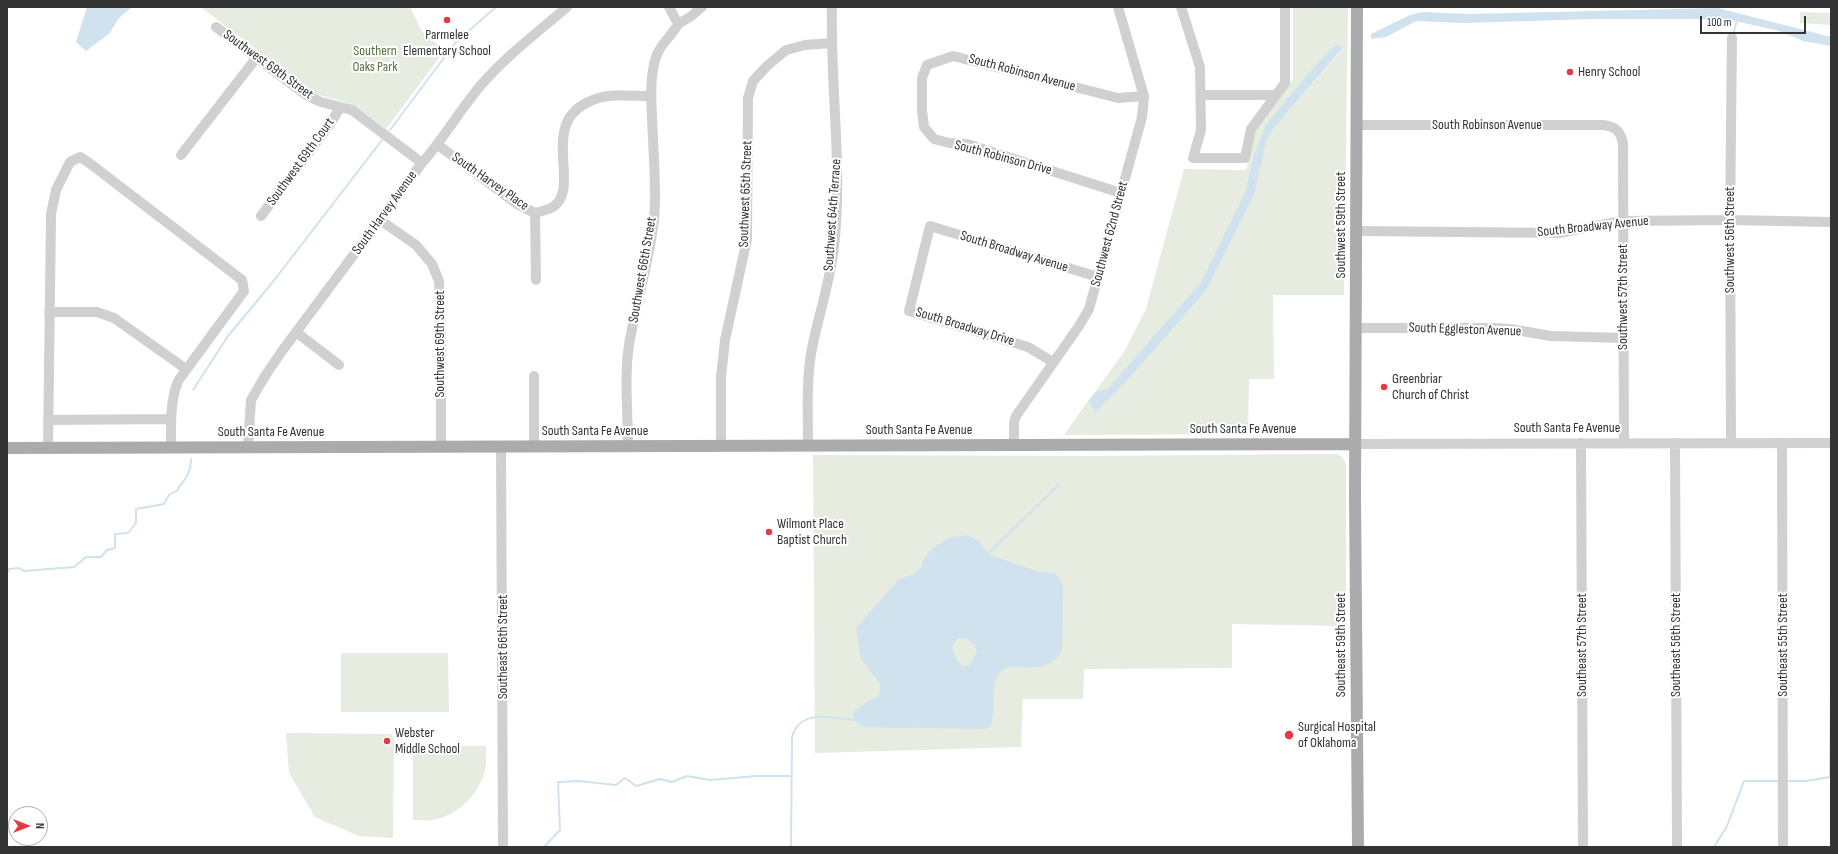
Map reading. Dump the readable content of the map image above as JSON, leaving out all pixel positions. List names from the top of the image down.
{
  "streets": {
    "main road": ["Southwest 59th Street", "South Santa Fe Avenue", "Southeast 59th Street"],
    "street": [
      "Southwest 69th Street",
      "South Robinson Avenue",
      "South Robinson Drive",
      "Southwest 69th Court",
      "South Harvey Place",
      "Southwest 65th Street",
      "South Harvey Avenue",
      "Southwest 64th Terrace",
      "South Broadway Avenue",
      "Southwest 62nd Street",
      "Southwest 56th Street",
      "Southwest 66th Street",
      "Southwest 57th Street",
      "South Broadway Drive",
      "South Eggleston Avenue",
      "Southeast 57th Street",
      "Southeast 56th Street",
      "Southeast 55th Street",
      "Southeast 66th Street"
    ]
  },
  "crossings": [
    ["Southwest 69th Street", "Southwest 69th Court"],
    ["Southwest 69th Street", "South Harvey Avenue"],
    ["Southwest 69th Street", "South Santa Fe Avenue"],
    ["South Robinson Avenue", "South Robinson Drive"],
    ["South Robinson Avenue", "Southwest 59th Street"],
    ["South Robinson Avenue", "Southwest 62nd Street"],
    ["South Robinson Avenue", "Southwest 57th Street"],
    ["South Robinson Drive", "Southwest 62nd Street"],
    ["South Harvey Place", "South Harvey Avenue"],
    ["South Harvey Place", "Southwest 66th Street"],
    ["Southwest 65th Street", "Southwest 64th Terrace"],
    ["Southwest 65th Street", "South Santa Fe Avenue"],
    ["South Harvey Avenue", "South Santa Fe Avenue"],
    ["Southwest 64th Terrace", "South Santa Fe Avenue"],
    ["Southwest 59th Street", "South Broadway Avenue"],
    ["Southwest 59th Street", "South Eggleston Avenue"],
    ["Southwest 59th Street", "South Santa Fe Avenue"],
    ["Southwest 59th Street", "Southeast 59th Street"],
    ["South Broadway Avenue", "Southwest 62nd Street"],
    ["South Broadway Avenue", "Southwest 56th Street"],
    ["South Broadway Avenue", "Southwest 57th Street"],
    ["South Broadway Avenue", "South Broadway Drive"],
    ["Southwest 62nd Street", "South Broadway Drive"],
    ["Southwest 62nd Street", "South Santa Fe Avenue"],
    ["Southwest 56th Street", "South Santa Fe Avenue"],
    ["Southwest 66th Street", "South Santa Fe Avenue"],
    ["Southwest 57th Street", "South Eggleston Avenue"],
    ["Southwest 57th Street", "South Santa Fe Avenue"],
    ["South Santa Fe Avenue", "Southeast 59th Street"],
    ["South Santa Fe Avenue", "Southeast 57th Street"],
    ["South Santa Fe Avenue", "Southeast 56th Street"],
    ["South Santa Fe Avenue", "Southeast 55th Street"],
    ["South Santa Fe Avenue", "Southeast 66th Street"]
  ],
  "parks": ["Southern Oaks Park"],
  "places": [
    "Parmelee Elementary School",
    "Henry School",
    "Greenbriar Church of Christ",
    "Wilmont Place Baptist Church",
    "Surgical Hospital of Oklahoma",
    "Webster Middle School"
  ],
  "scale_bar": "100 m",
  "north": "right"
}
